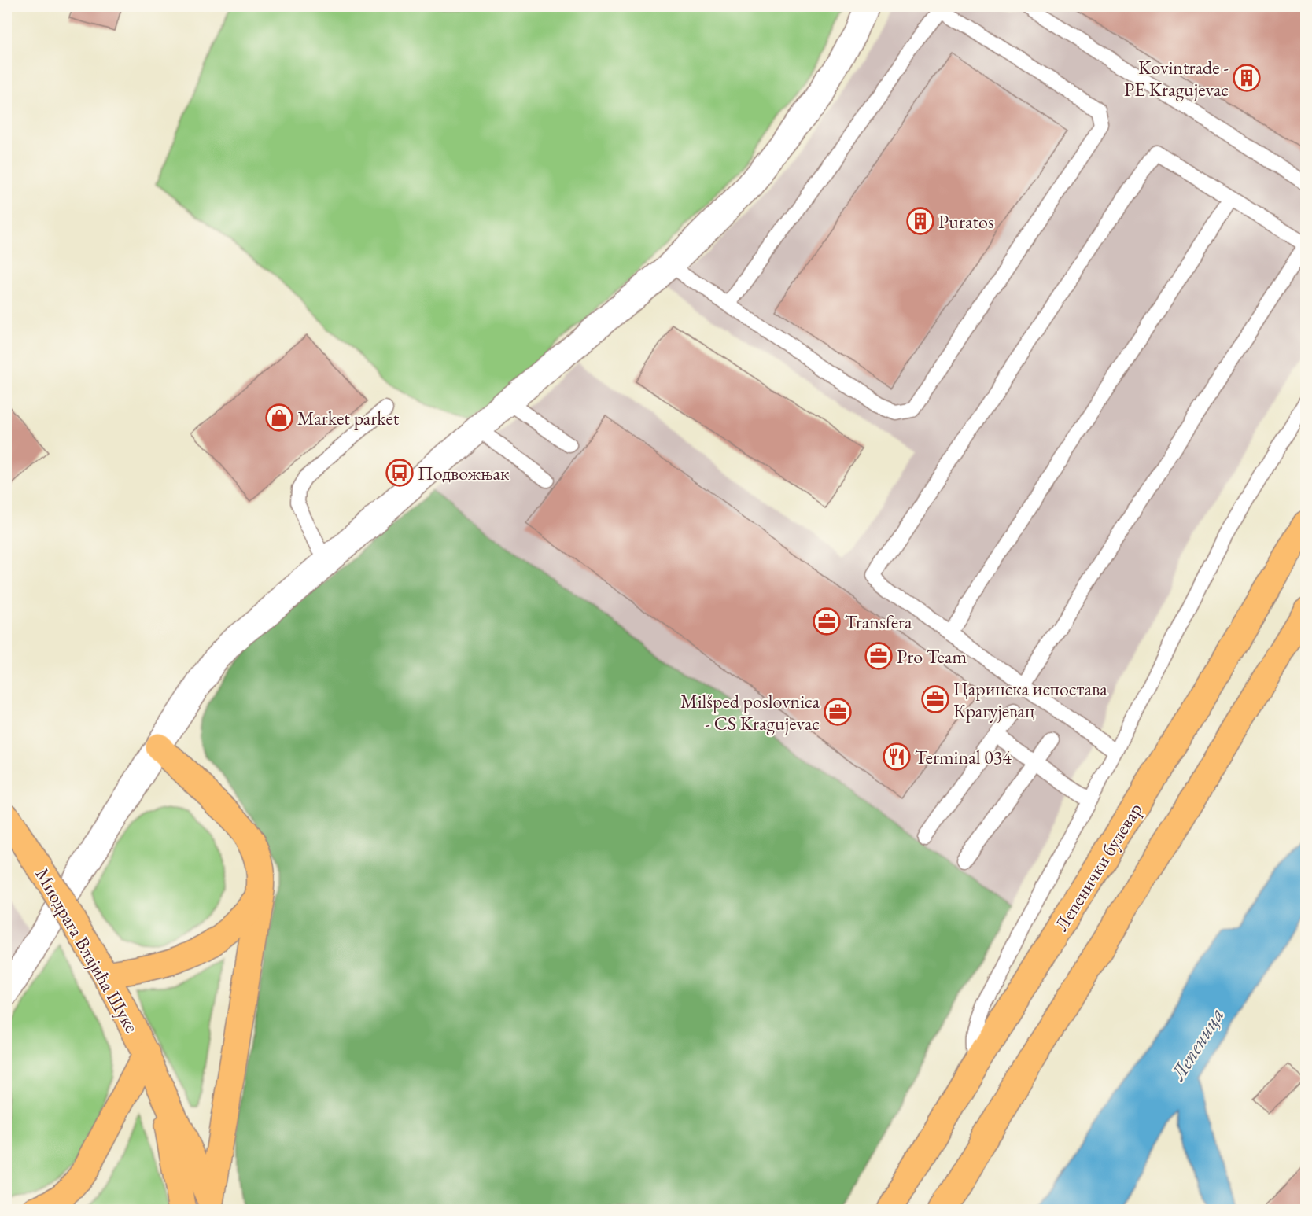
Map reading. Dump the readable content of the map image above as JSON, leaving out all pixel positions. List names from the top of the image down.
{
  "streets": {
    "main road": ["Лепенички булевар", "Миодрага Влајића Шуке"]
  },
  "water": ["Лепеница"],
  "places": {
    "building": ["Kovintrade - PE Kragujevac", "Puratos"],
    "shop": ["Market parket"],
    "bus stop": ["Подвожњак"],
    "office": [
      "Transfera",
      "Pro Team",
      "Царинска испостава Крагујевац",
      "Milšped poslovnica - CS Kragujevac"
    ],
    "restaurant": ["Terminal 034"]
  }
}
